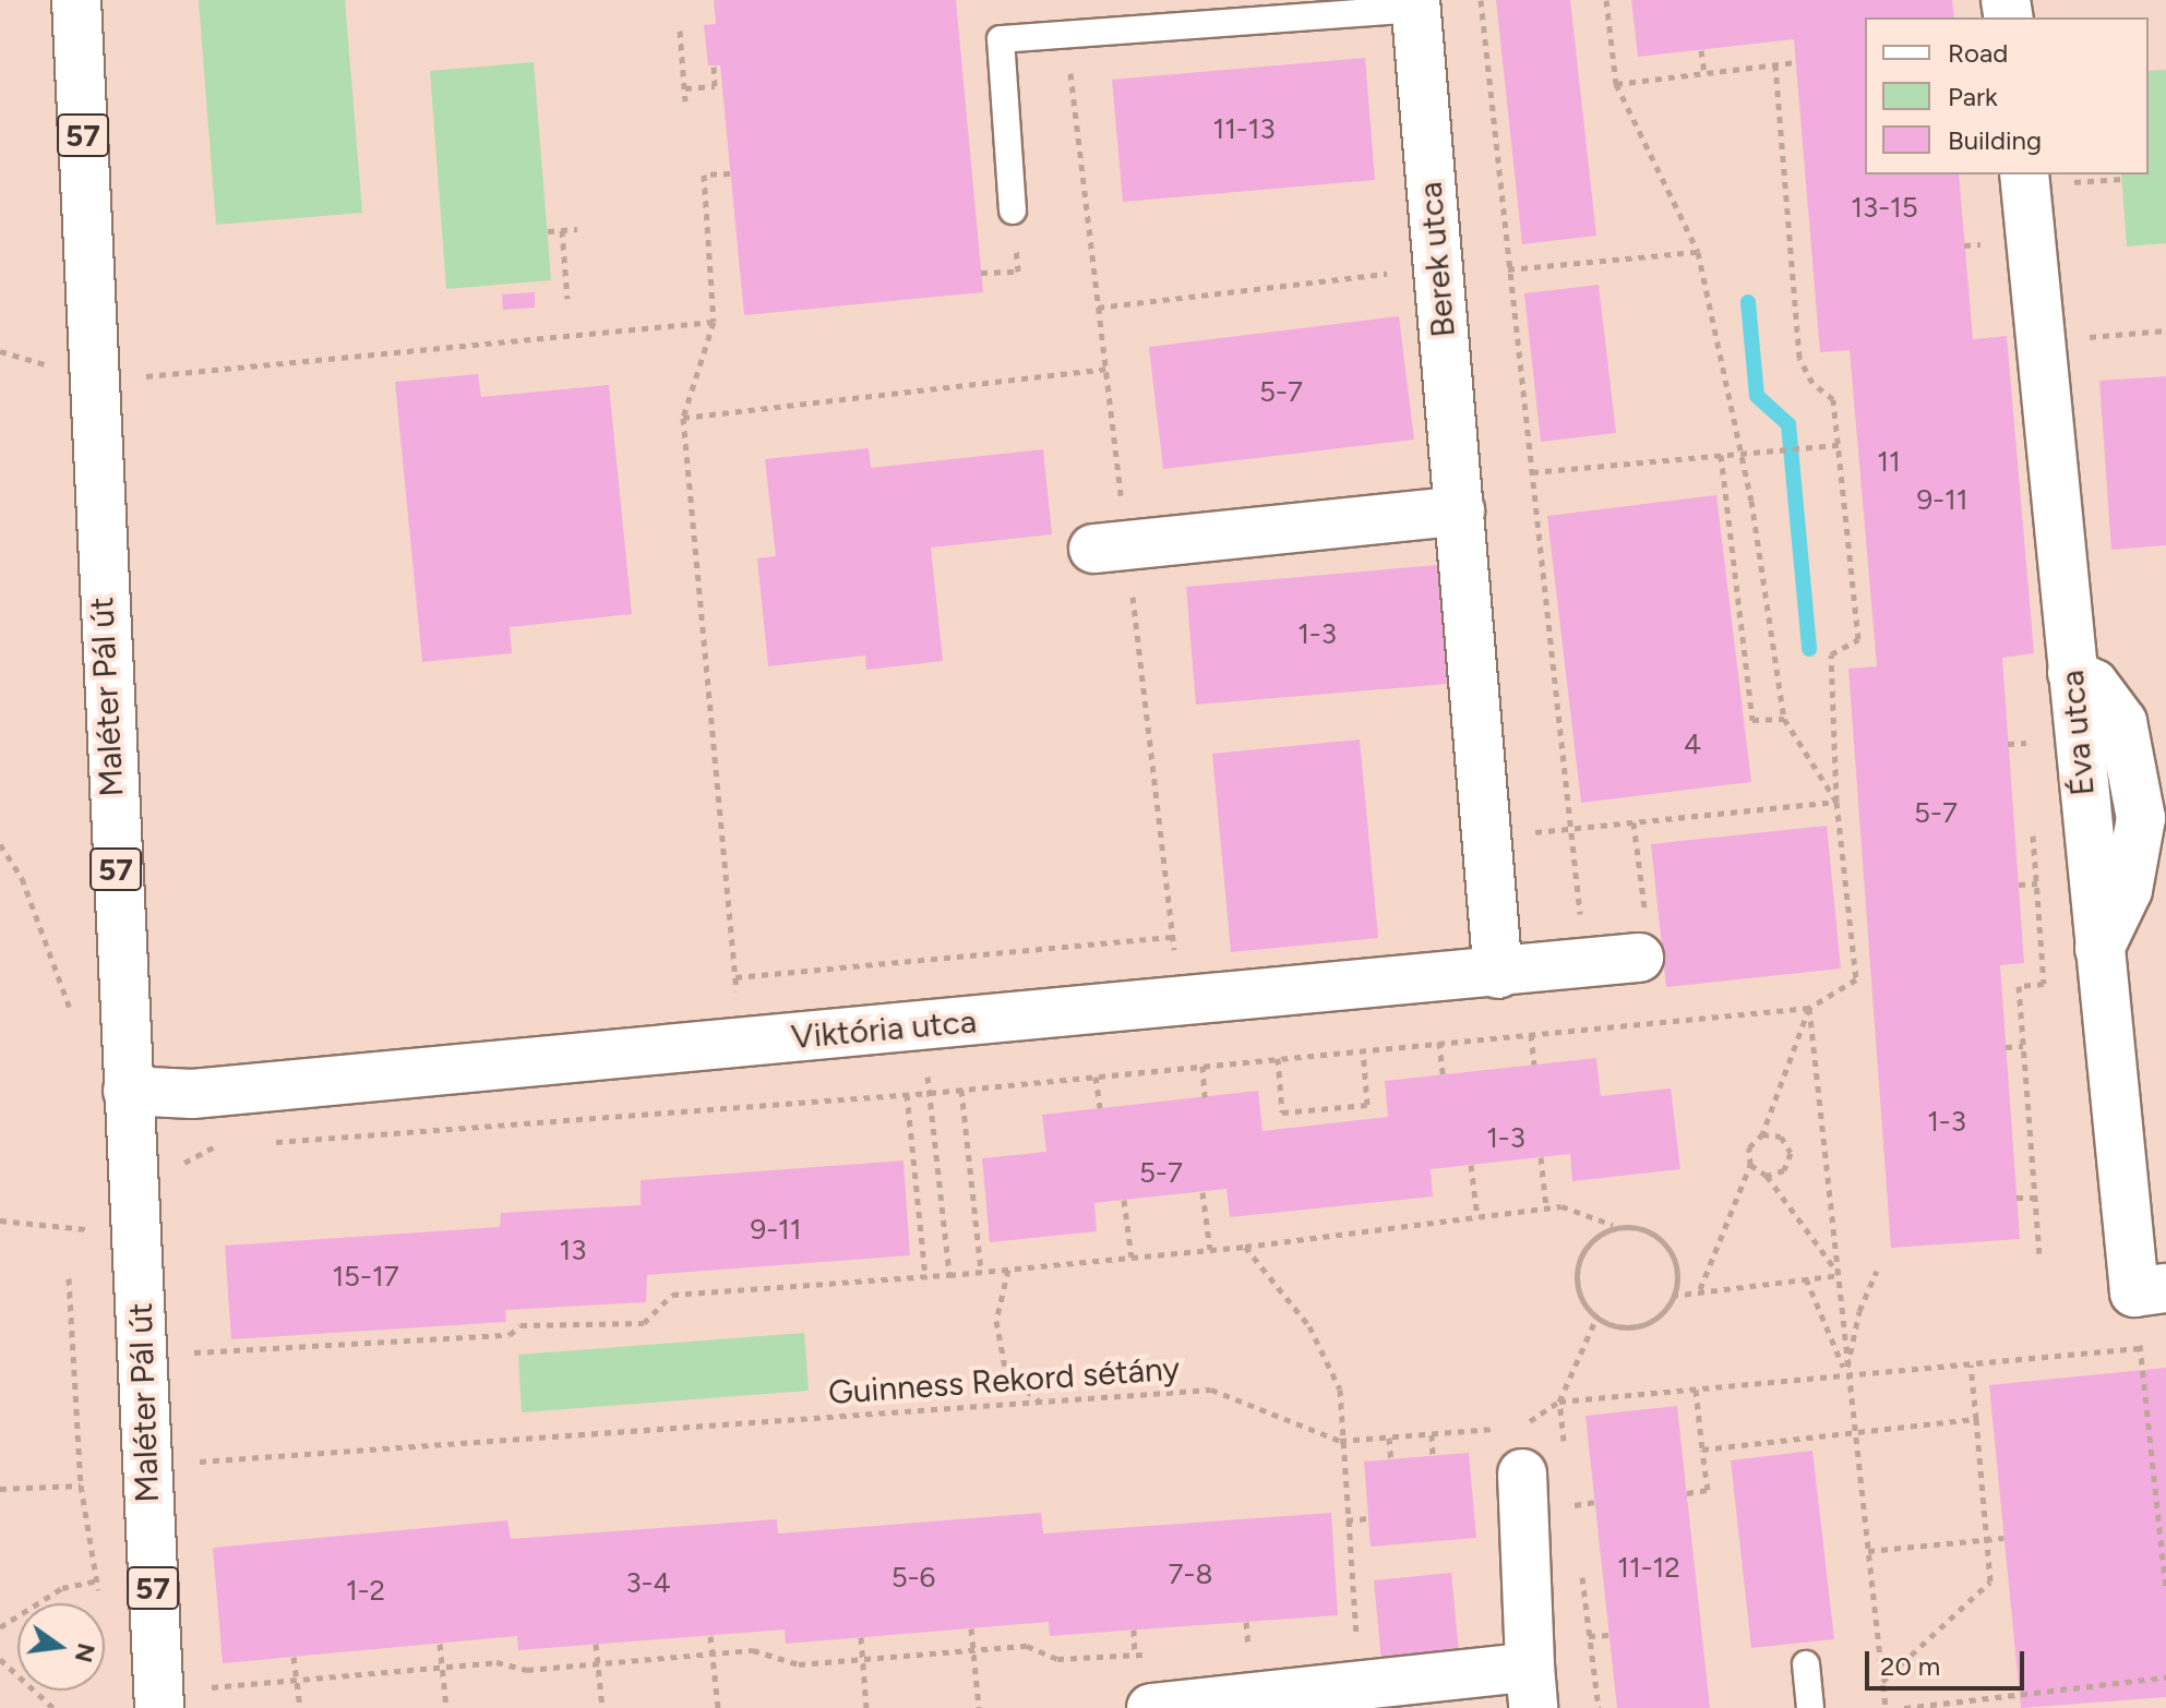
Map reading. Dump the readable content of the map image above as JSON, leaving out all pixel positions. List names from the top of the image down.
{
  "streets": {
    "street": [
      "57",
      "Berek utca",
      "Maléter Pál út",
      "Éva utca",
      "Viktória utca"
    ],
    "path": ["Guinness Rekord sétány"]
  },
  "crossings": [
    ["Berek utca", "Viktória utca"],
    ["Maléter Pál út", "Viktória utca"],
    ["Maléter Pál út", "Guinness Rekord sétány"]
  ],
  "house_numbers": [
    "11-13",
    "13-15",
    "5-7",
    "11",
    "9-11",
    "1-3",
    "4",
    "5-7",
    "1-3",
    "1-3",
    "5-7",
    "9-11",
    "13",
    "15-17",
    "11-12",
    "7-8",
    "5-6",
    "3-4",
    "1-2"
  ],
  "legend": ["Road", "Park", "Building"],
  "scale_bar": "20 m",
  "north": "right"
}
